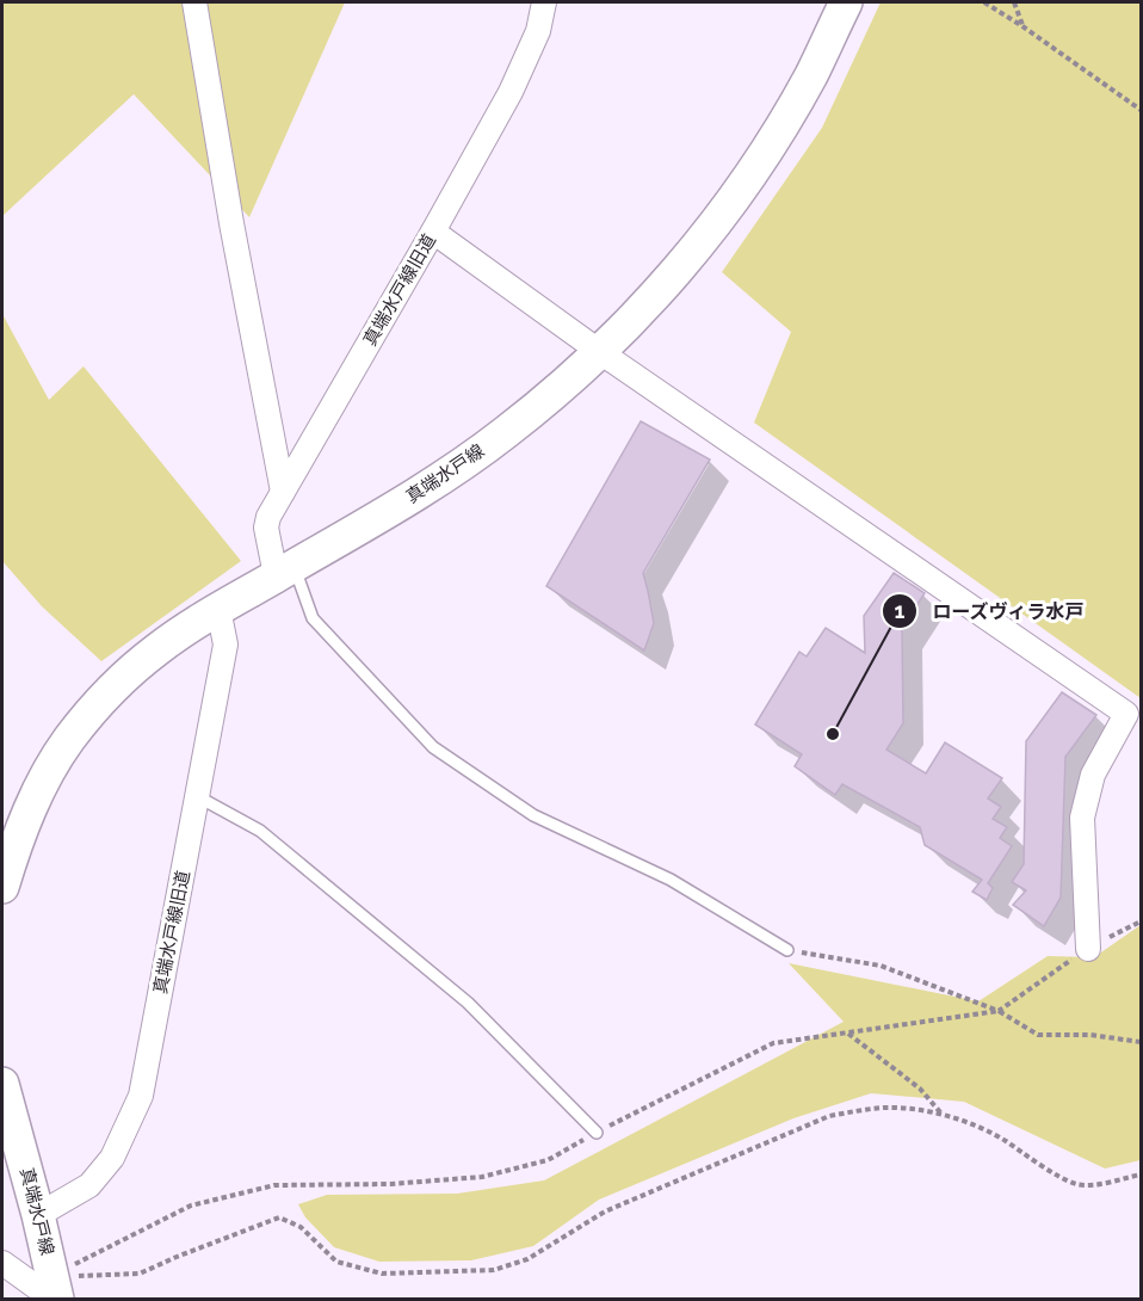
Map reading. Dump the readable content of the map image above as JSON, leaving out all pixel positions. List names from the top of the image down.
{
  "streets": {
    "main road": ["真端水戸線"],
    "street": ["真端水戸線旧道"]
  },
  "crossings": [
    ["真端水戸線旧道", "真端水戸線"]
  ],
  "places": ["ローズヴィラ水戸"]
}
